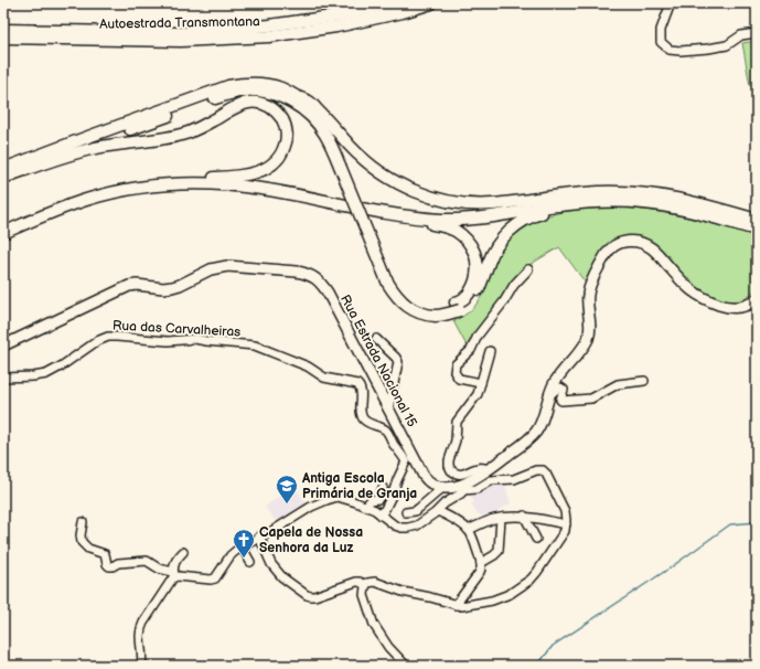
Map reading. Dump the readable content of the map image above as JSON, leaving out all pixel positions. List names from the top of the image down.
{
  "streets": {
    "highway": ["Autoestrada Transmontana"],
    "main road": ["Rua Estrada Nacional 15"],
    "street": ["Rua das Carvalheiras"]
  },
  "places": {
    "school or university": ["Antiga Escola Primária de Granja"],
    "church": ["Capela de Nossa Senhora da Luz"]
  }
}
